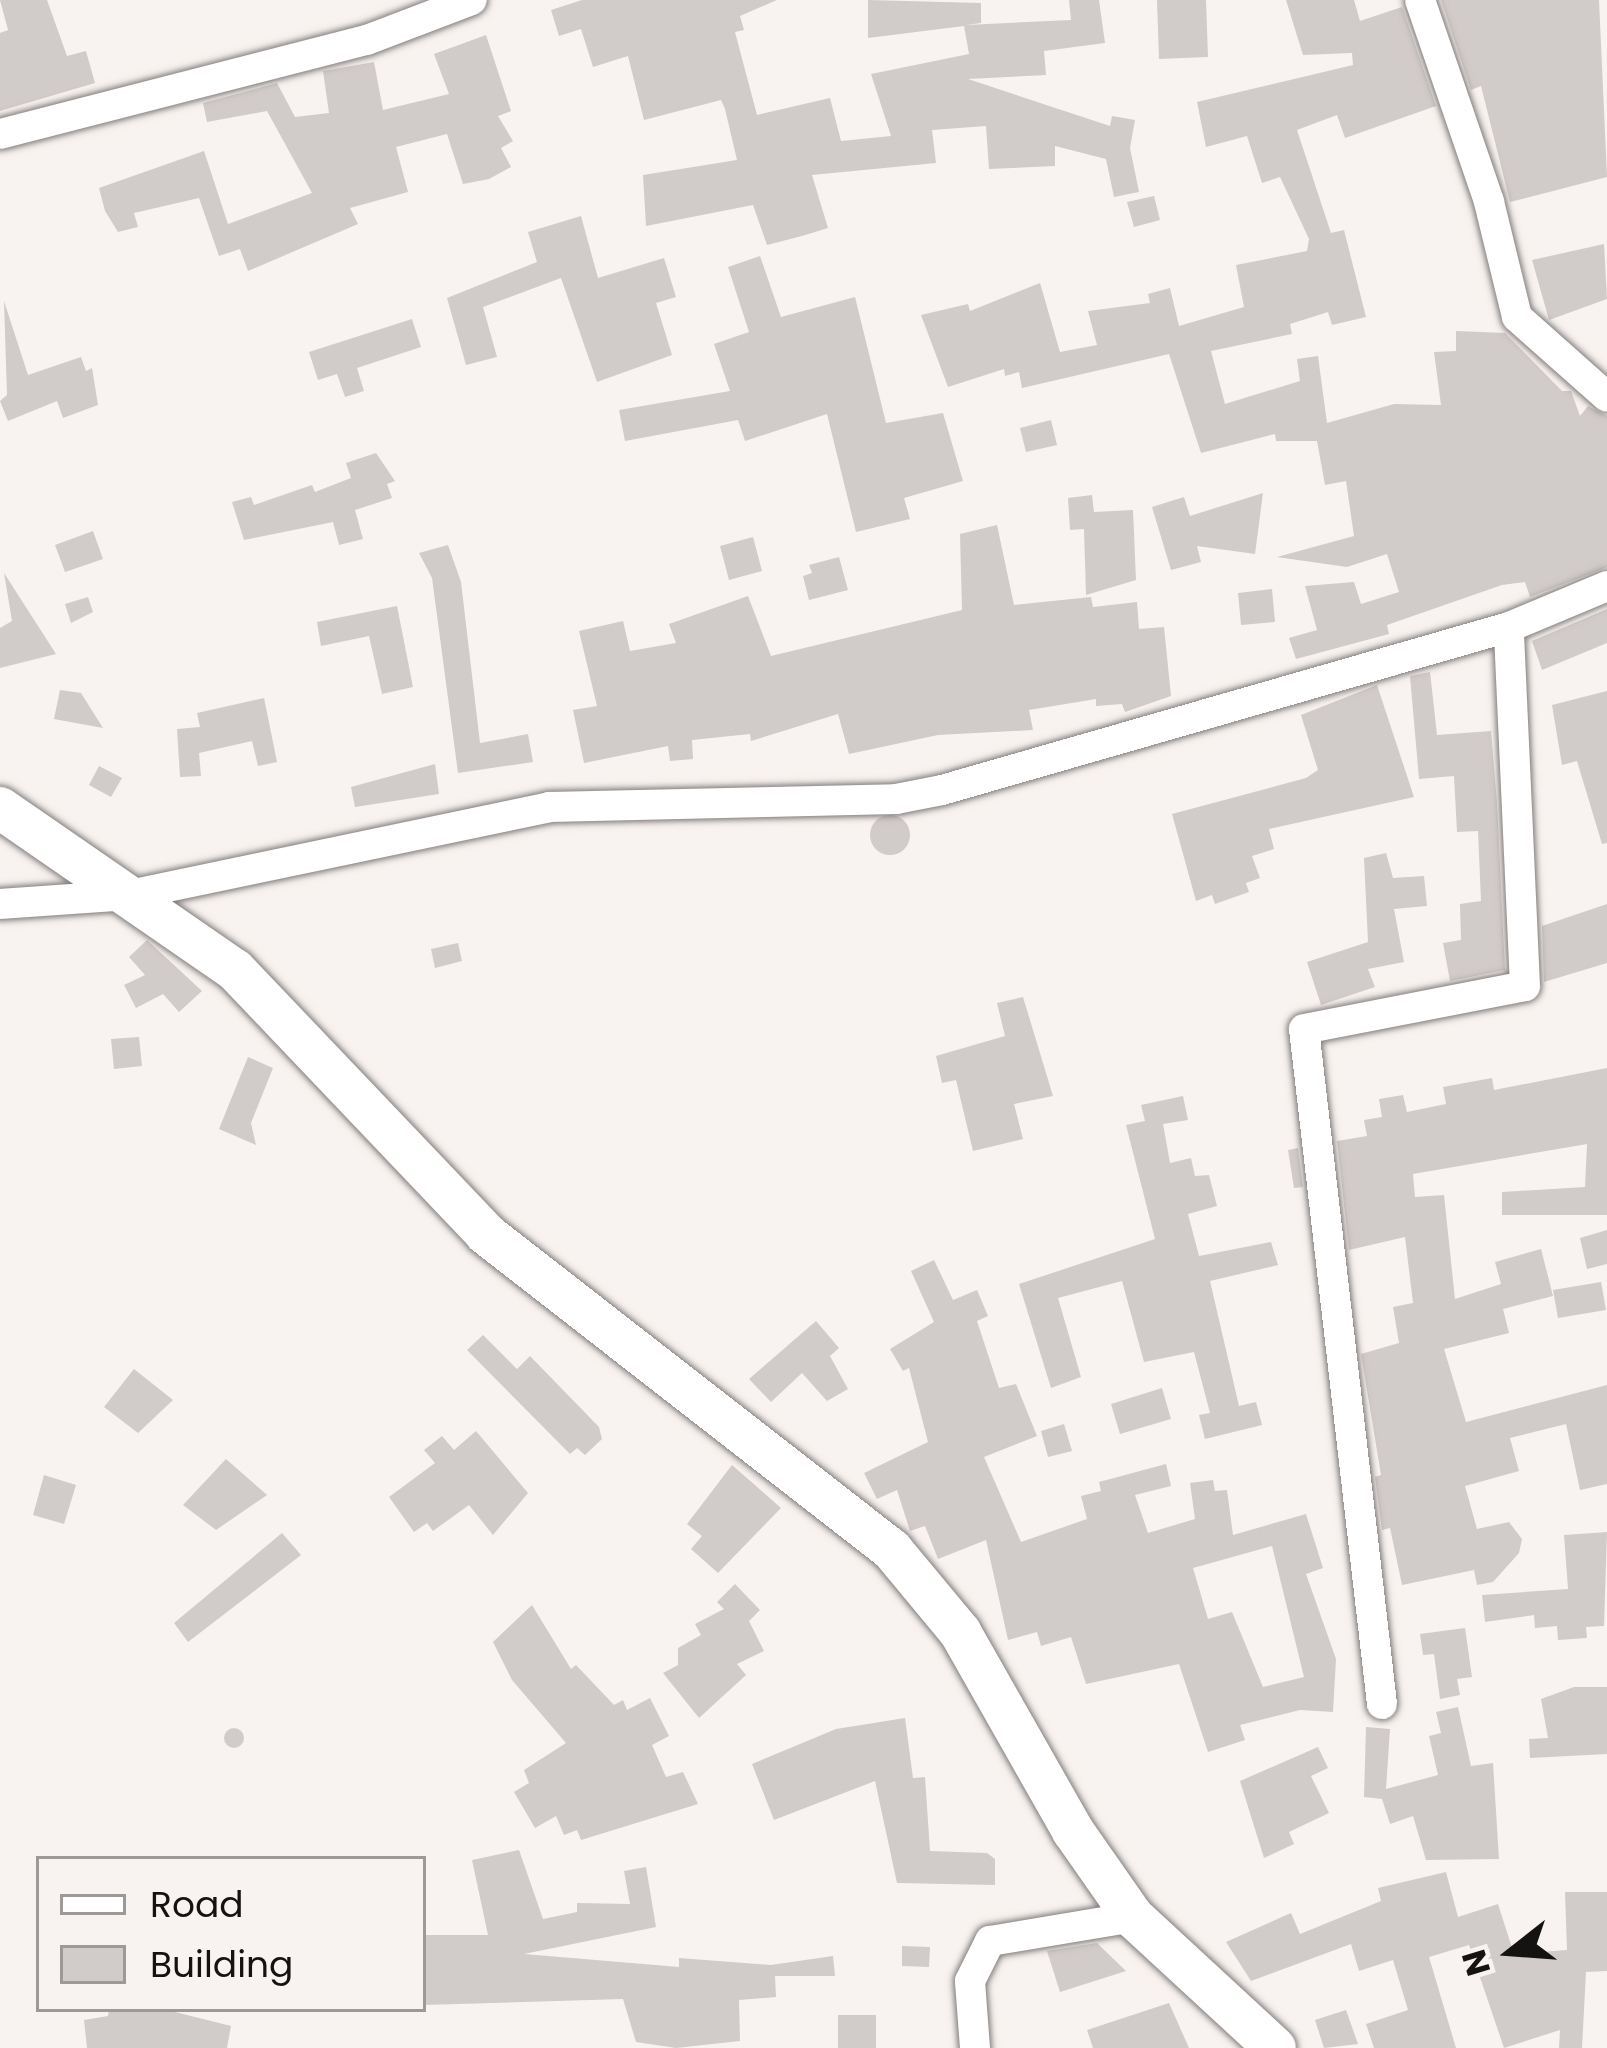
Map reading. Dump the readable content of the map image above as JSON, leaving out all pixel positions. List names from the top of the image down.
{
  "legend": ["Road", "Building"],
  "north": "left"
}
